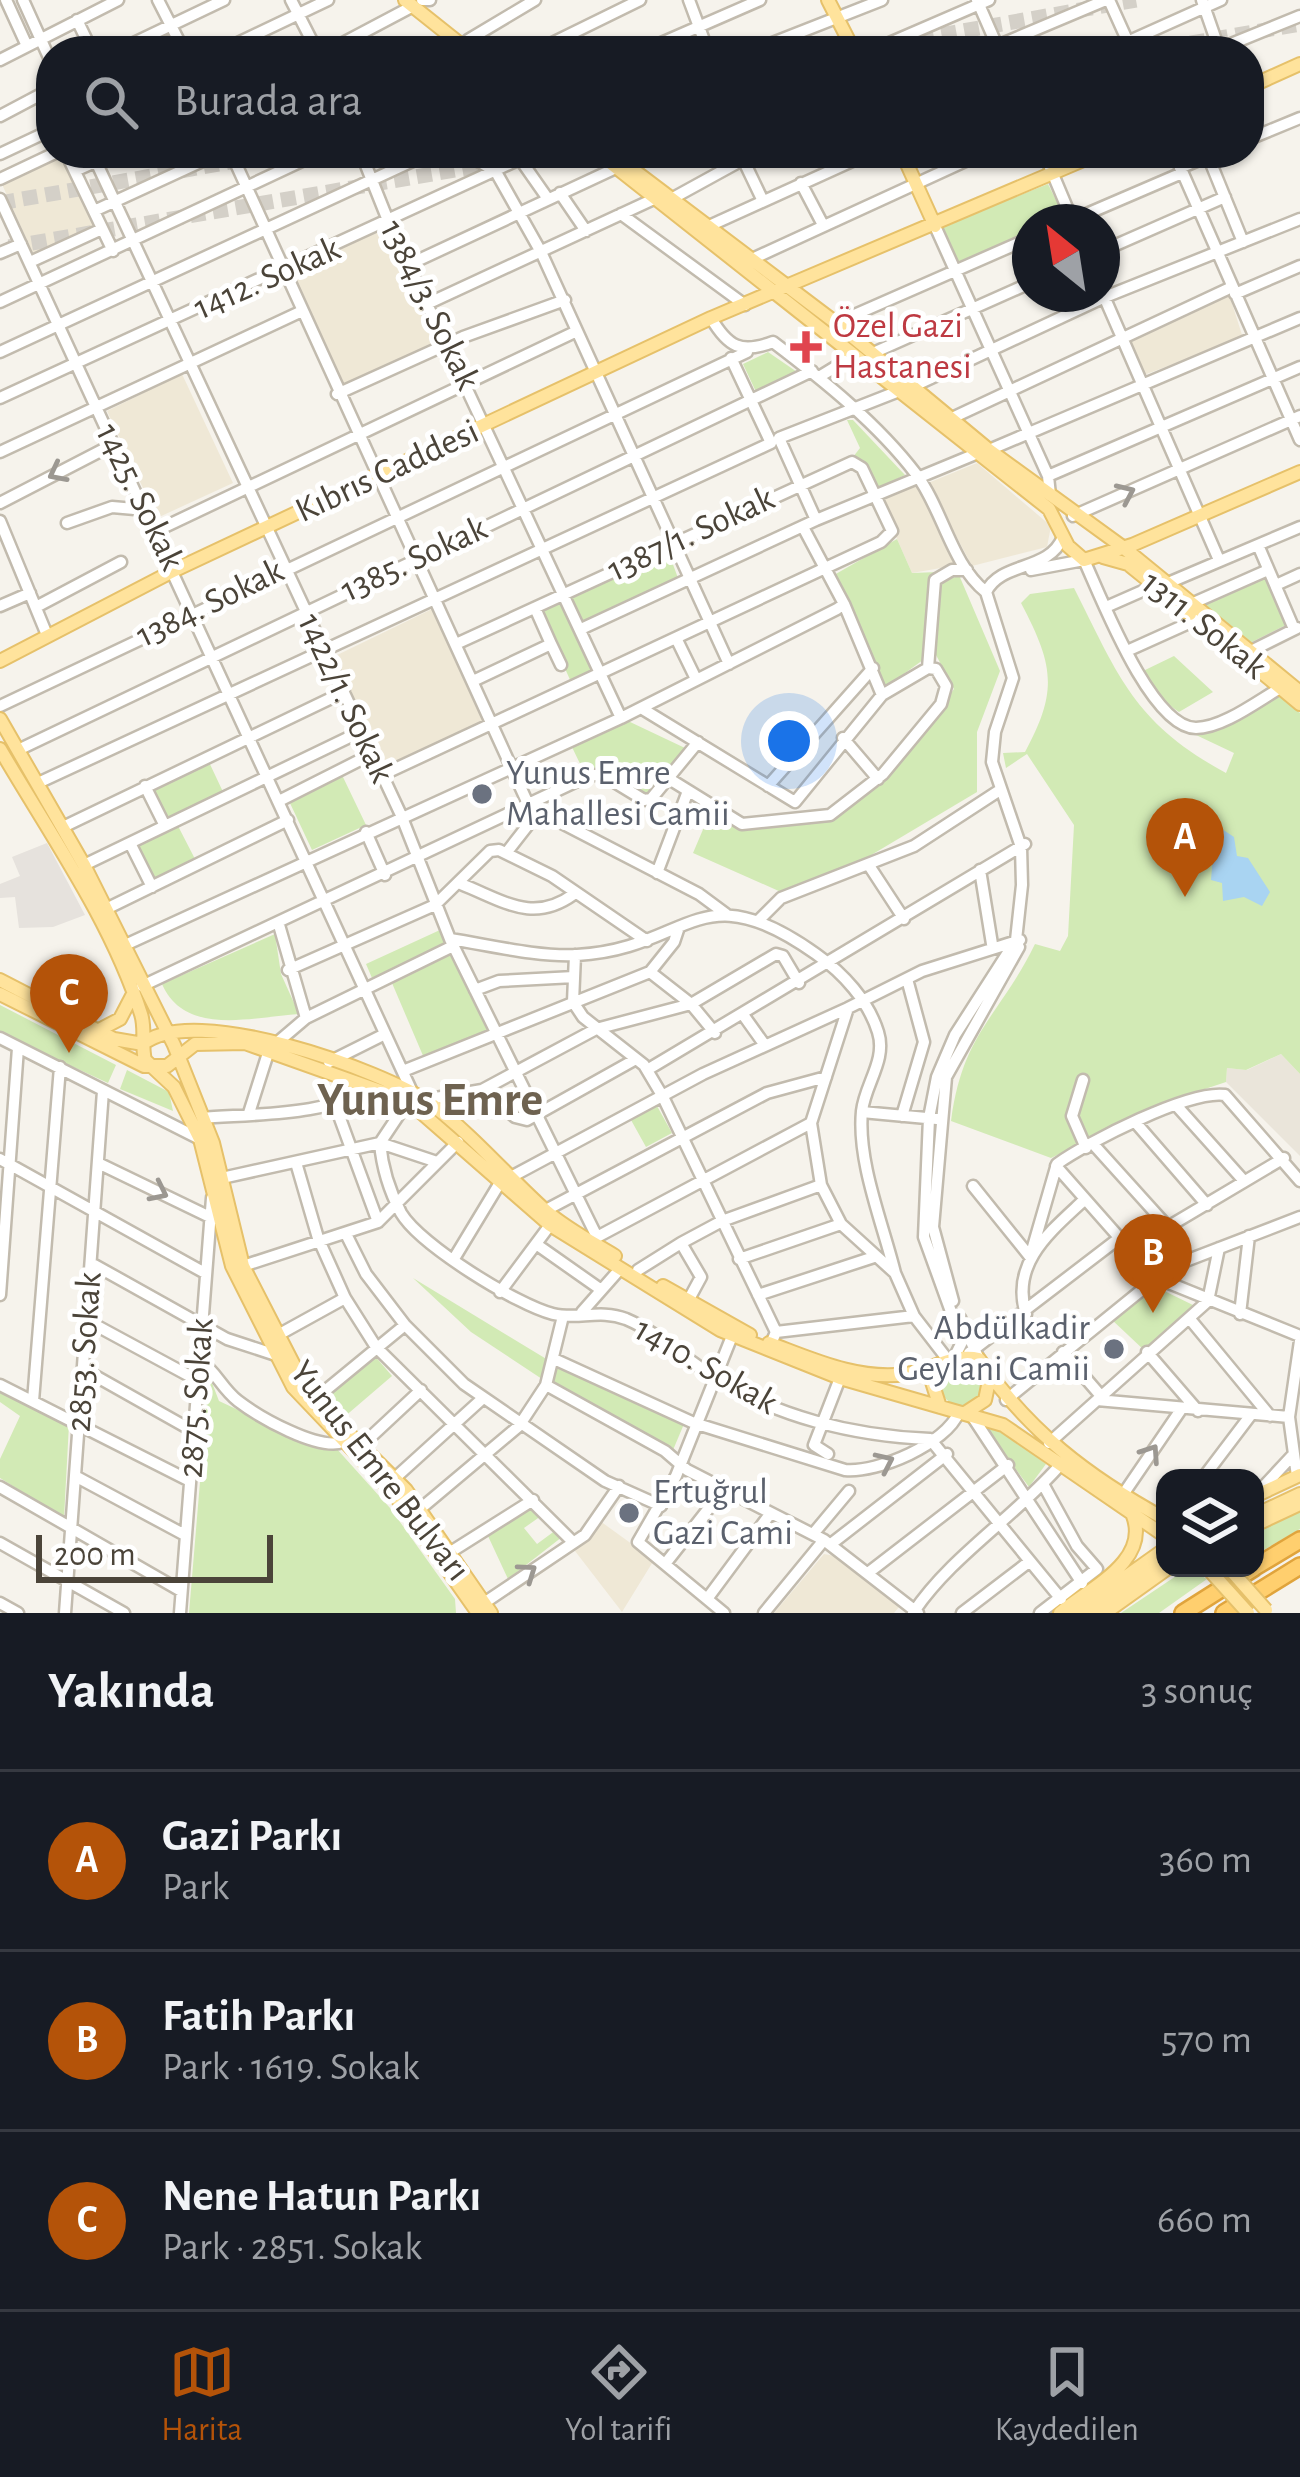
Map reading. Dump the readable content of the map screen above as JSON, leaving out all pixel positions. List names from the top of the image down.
{
  "streets": {
    "main road": ["Kıbrıs Caddesi", "1311. Sokak", "Yunus Emre Bulvarı"],
    "street": [
      "1412. Sokak",
      "1384/3. Sokak",
      "1425. Sokak",
      "1387/1. Sokak",
      "1385. Sokak",
      "1384. Sokak",
      "1422/1. Sokak",
      "2853. Sokak",
      "1410. Sokak",
      "2875. Sokak"
    ]
  },
  "crossings": [
    ["1412. Sokak", "1384/3. Sokak"],
    ["1412. Sokak", "1425. Sokak"],
    ["1412. Sokak", "1422/1. Sokak"],
    ["1384/3. Sokak", "Kıbrıs Caddesi"],
    ["1384/3. Sokak", "1387/1. Sokak"],
    ["1384/3. Sokak", "1385. Sokak"],
    ["1384/3. Sokak", "1384. Sokak"],
    ["Kıbrıs Caddesi", "1425. Sokak"],
    ["Kıbrıs Caddesi", "1422/1. Sokak"],
    ["1425. Sokak", "1385. Sokak"],
    ["1425. Sokak", "1384. Sokak"],
    ["1385. Sokak", "1422/1. Sokak"],
    ["1384. Sokak", "1422/1. Sokak"],
    ["2875. Sokak", "Yunus Emre Bulvarı"]
  ],
  "districts": ["Yunus Emre"],
  "places": {
    "health": ["Özel Gazi Hastanesi"],
    "other": ["Yunus Emre Mahallesi Camii", "Abdülkadir Geylani Camii", "Ertuğrul Gazi Cami"]
  },
  "scale_bar": "200 m",
  "north": "top left",
  "page": {
    "search": "Burada ara",
    "pins": ["A", "C", "B"],
    "scale": "200 m",
    "heading": ["Yakında", "3 sonuç"],
    "list": [
      {
        "mark": "A",
        "name": "Gazi Parkı",
        "note": "Park",
        "value": "360 m"
      },
      {
        "mark": "B",
        "name": "Fatih Parkı",
        "note": "Park · 1619. Sokak",
        "value": "570 m"
      },
      {
        "mark": "C",
        "name": "Nene Hatun Parkı",
        "note": "Park · 2851. Sokak",
        "value": "660 m"
      }
    ],
    "nav": ["Harita", "Yol tarifi", "Kaydedilen"]
  }
}
